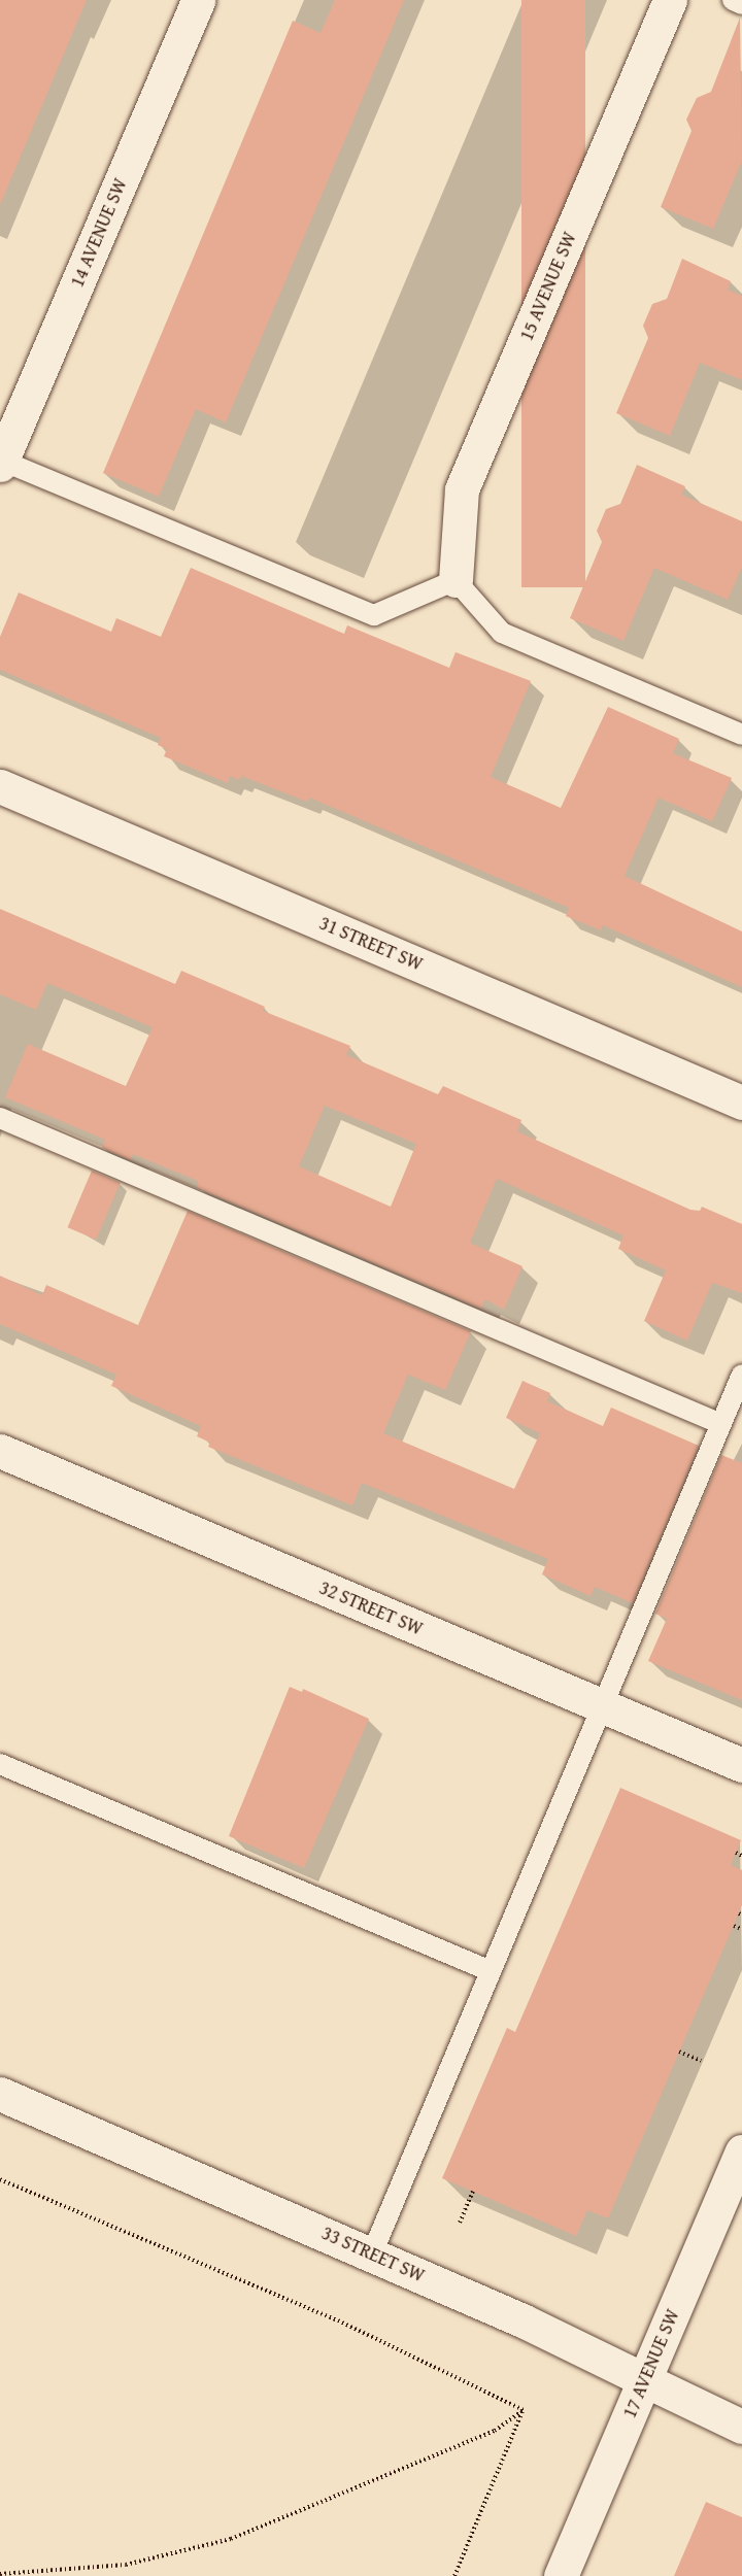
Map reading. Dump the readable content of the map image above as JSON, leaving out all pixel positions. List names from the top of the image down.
{
  "streets": {
    "street": [
      "14 AVENUE SW",
      "15 AVENUE SW",
      "31 STREET SW",
      "32 STREET SW",
      "33 STREET SW",
      "17 AVENUE SW"
    ]
  },
  "crossings": [
    ["33 STREET SW", "17 AVENUE SW"]
  ]
}
